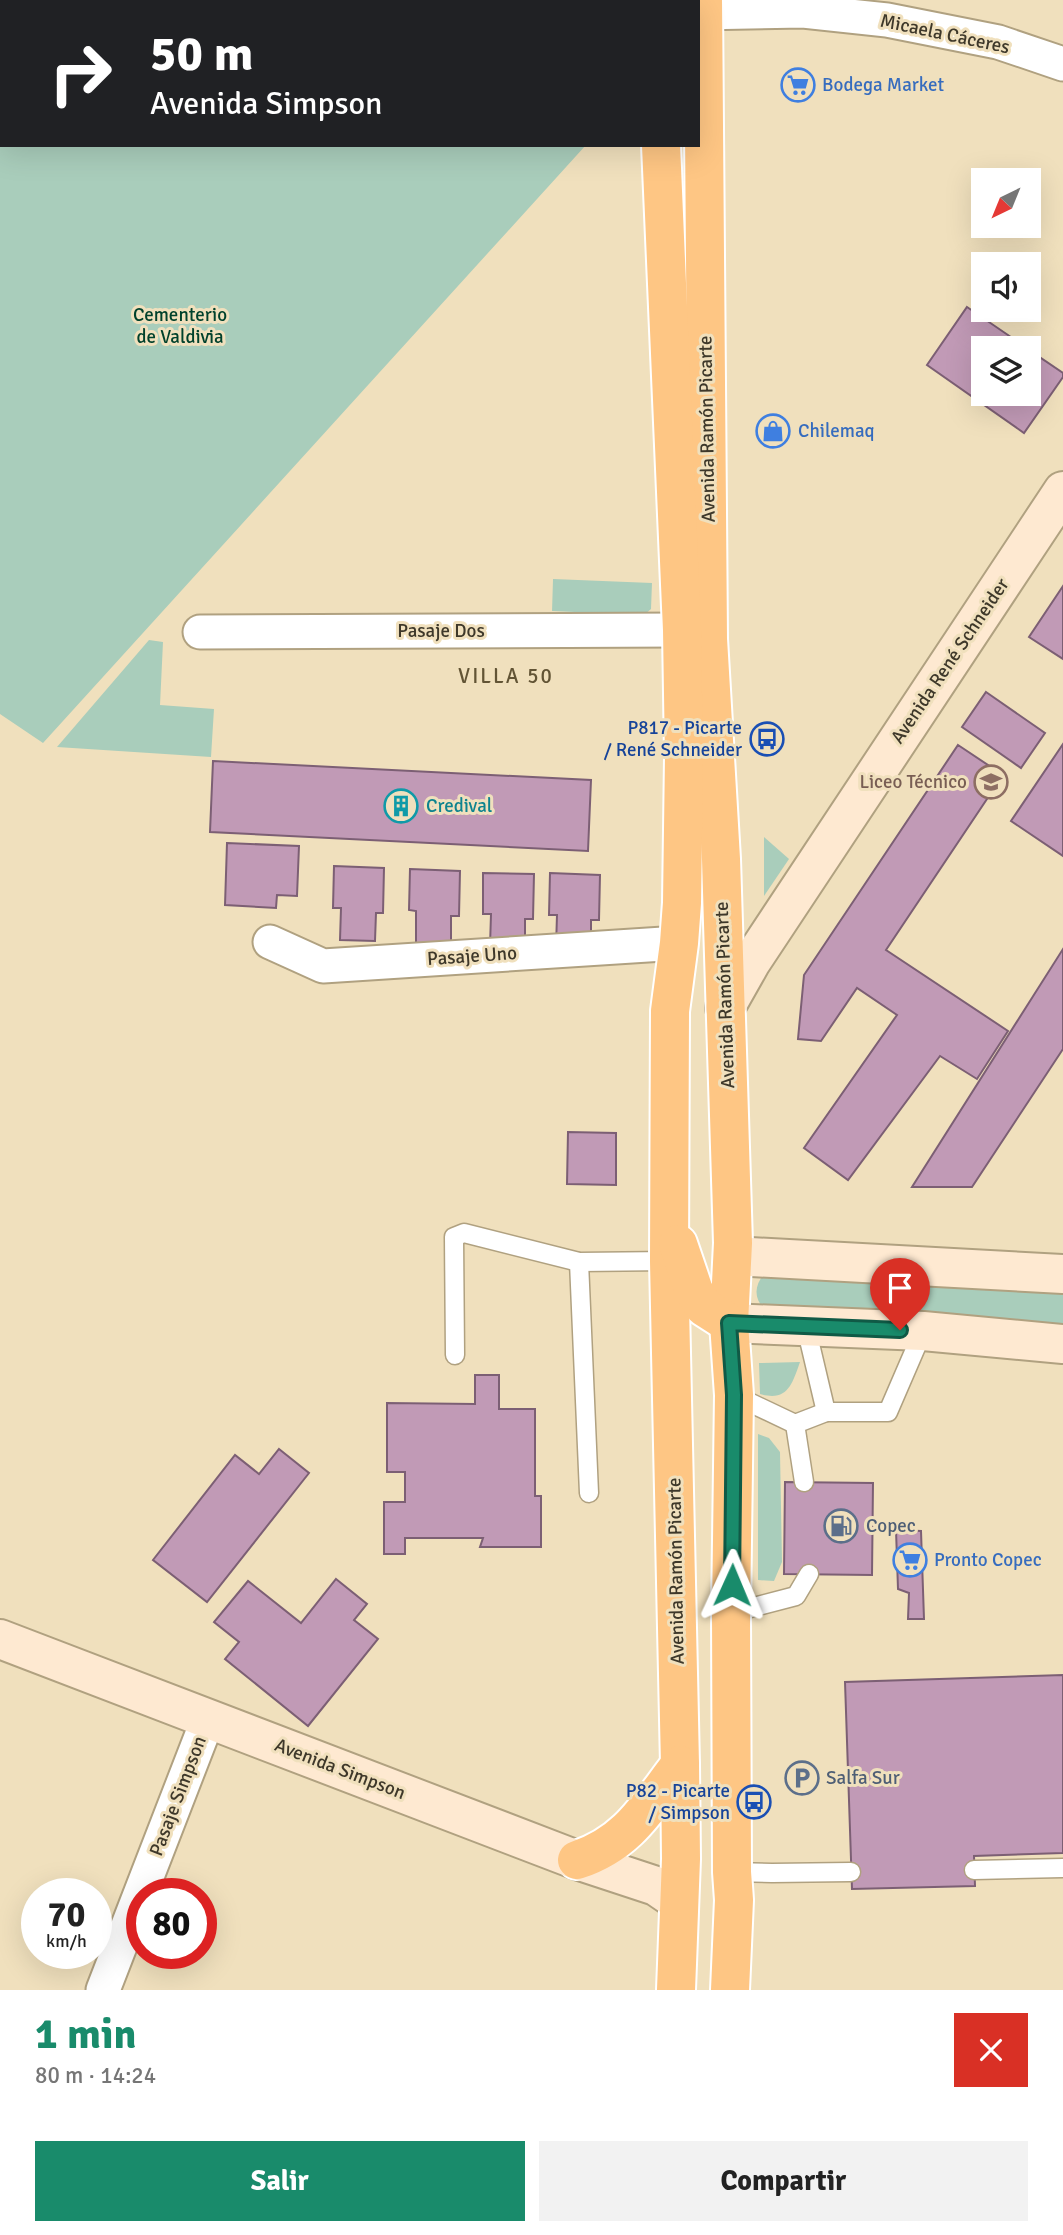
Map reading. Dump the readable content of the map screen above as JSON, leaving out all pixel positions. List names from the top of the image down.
{
  "streets": {
    "highway": ["Avenida Ramón Picarte"],
    "main road": ["Avenida René Schneider", "Avenida Simpson"],
    "street": [
      "Micaela Cáceres",
      "Pasaje Dos",
      "Pasaje Uno",
      "Pasaje Simpson"
    ]
  },
  "crossings": [
    ["Micaela Cáceres", "Avenida Ramón Picarte"],
    ["Avenida Ramón Picarte", "Pasaje Dos"],
    ["Avenida Ramón Picarte", "Avenida René Schneider"],
    ["Avenida Ramón Picarte", "Pasaje Uno"],
    ["Avenida Ramón Picarte", "Avenida Simpson"],
    ["Avenida Simpson", "Pasaje Simpson"]
  ],
  "districts": ["VILLA 50"],
  "parks": ["Cementerio de Valdivia"],
  "places": {
    "supermarket": ["Bodega Market", "Pronto Copec"],
    "shop": ["Chilemaq"],
    "bus stop": ["P817 - Picarte / René Schneider", "P82 - Picarte / Simpson"],
    "school or university": ["Liceo Técnico"],
    "building": ["Credival"],
    "fuel station": ["Copec"],
    "parking": ["Salfa Sur"]
  },
  "north": "bottom left",
  "page": {
    "turn": ["50 m", "Avenida Simpson"],
    "speed": "70 km/h",
    "limit": "80",
    "heading": ["1 min", "80 m · 14:24"],
    "buttons": ["Salir", "Compartir"]
  }
}
